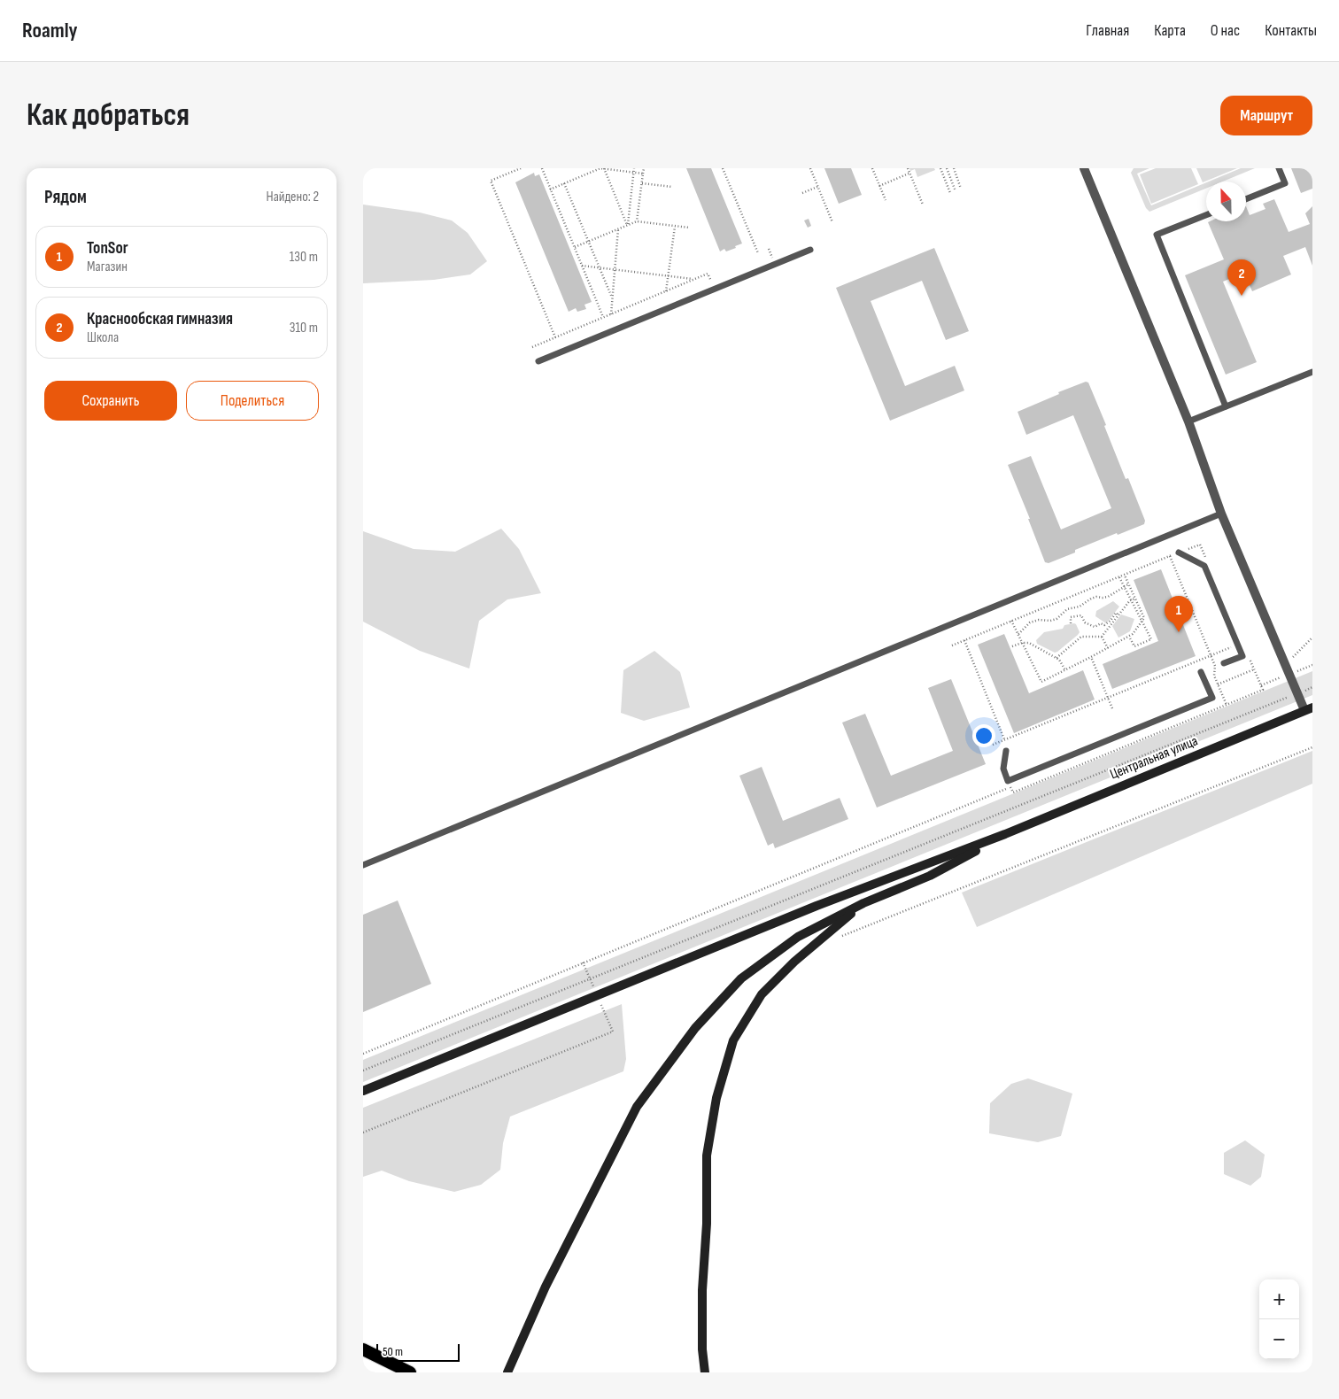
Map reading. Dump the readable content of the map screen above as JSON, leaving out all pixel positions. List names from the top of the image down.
{
  "streets": {
    "main road": ["Центральная улица"]
  },
  "scale_bar": "50 m",
  "north": "top",
  "page": {
    "header": "Roamly",
    "nav": [
      "Главная",
      "Карта",
      "О нас",
      "Контакты"
    ],
    "buttons": [
      "Маршрут",
      ["Сохранить", "Поделиться"]
    ],
    "title": "Как добраться",
    "heading": ["Рядом", "Найдено: 2"],
    "list": [
      {
        "mark": "1",
        "name": "TonSor",
        "note": "Магазин",
        "value": "130 m"
      },
      {
        "mark": "2",
        "name": "Краснообская гимназия",
        "note": "Школа",
        "value": "310 m"
      }
    ],
    "pins": ["2", "1"],
    "map_buttons": ["+", "−"],
    "scale": "50 m"
  }
}
